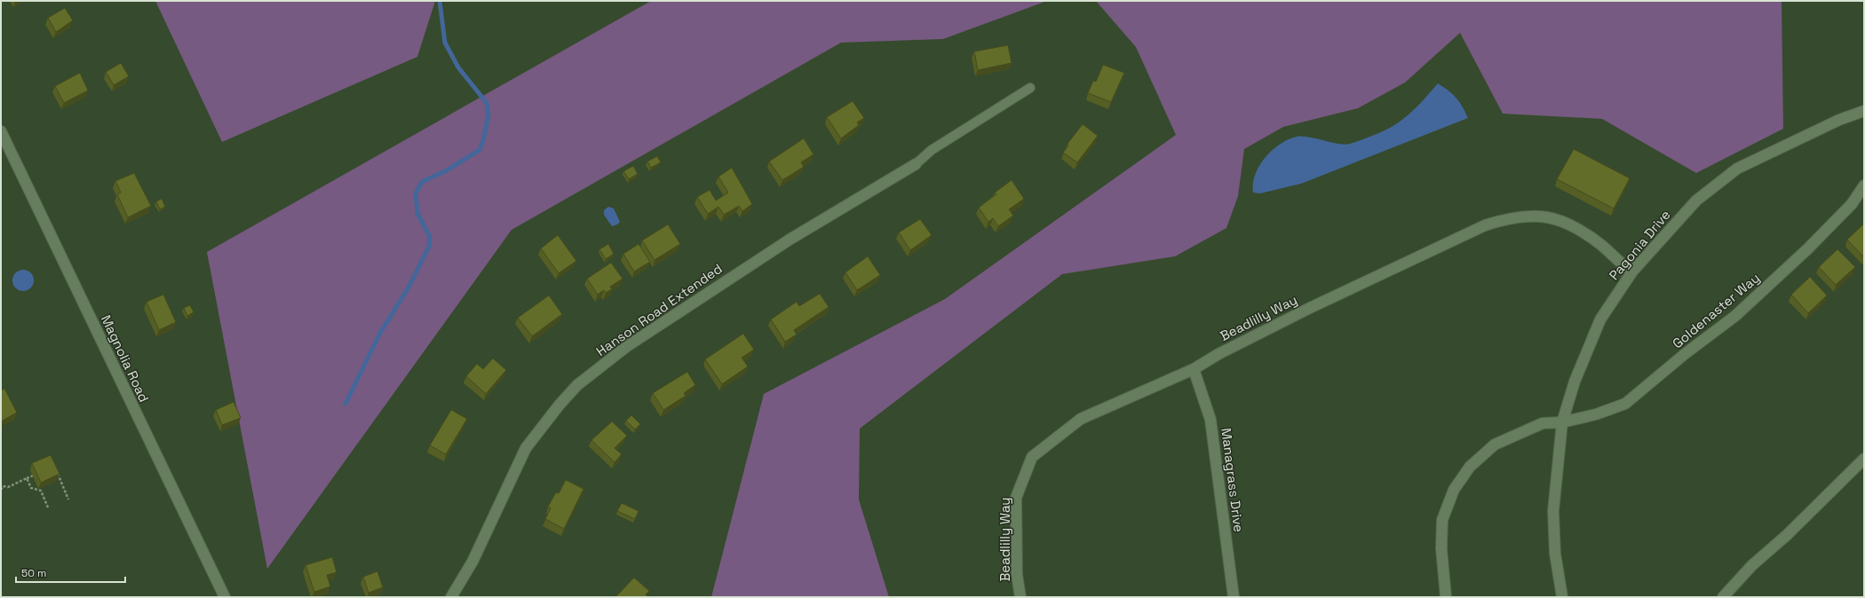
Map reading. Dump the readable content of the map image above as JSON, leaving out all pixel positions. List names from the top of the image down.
{
  "streets": {
    "street": [
      "Pagonia Drive",
      "Hanson Road Extended",
      "Goldenaster Way",
      "Beadlilly Way",
      "Magnolia Road",
      "Managrass Drive"
    ]
  },
  "crossings": [
    ["Pagonia Drive", "Goldenaster Way"],
    ["Pagonia Drive", "Beadlilly Way"],
    ["Beadlilly Way", "Managrass Drive"]
  ],
  "scale_bar": "50 m"
}
